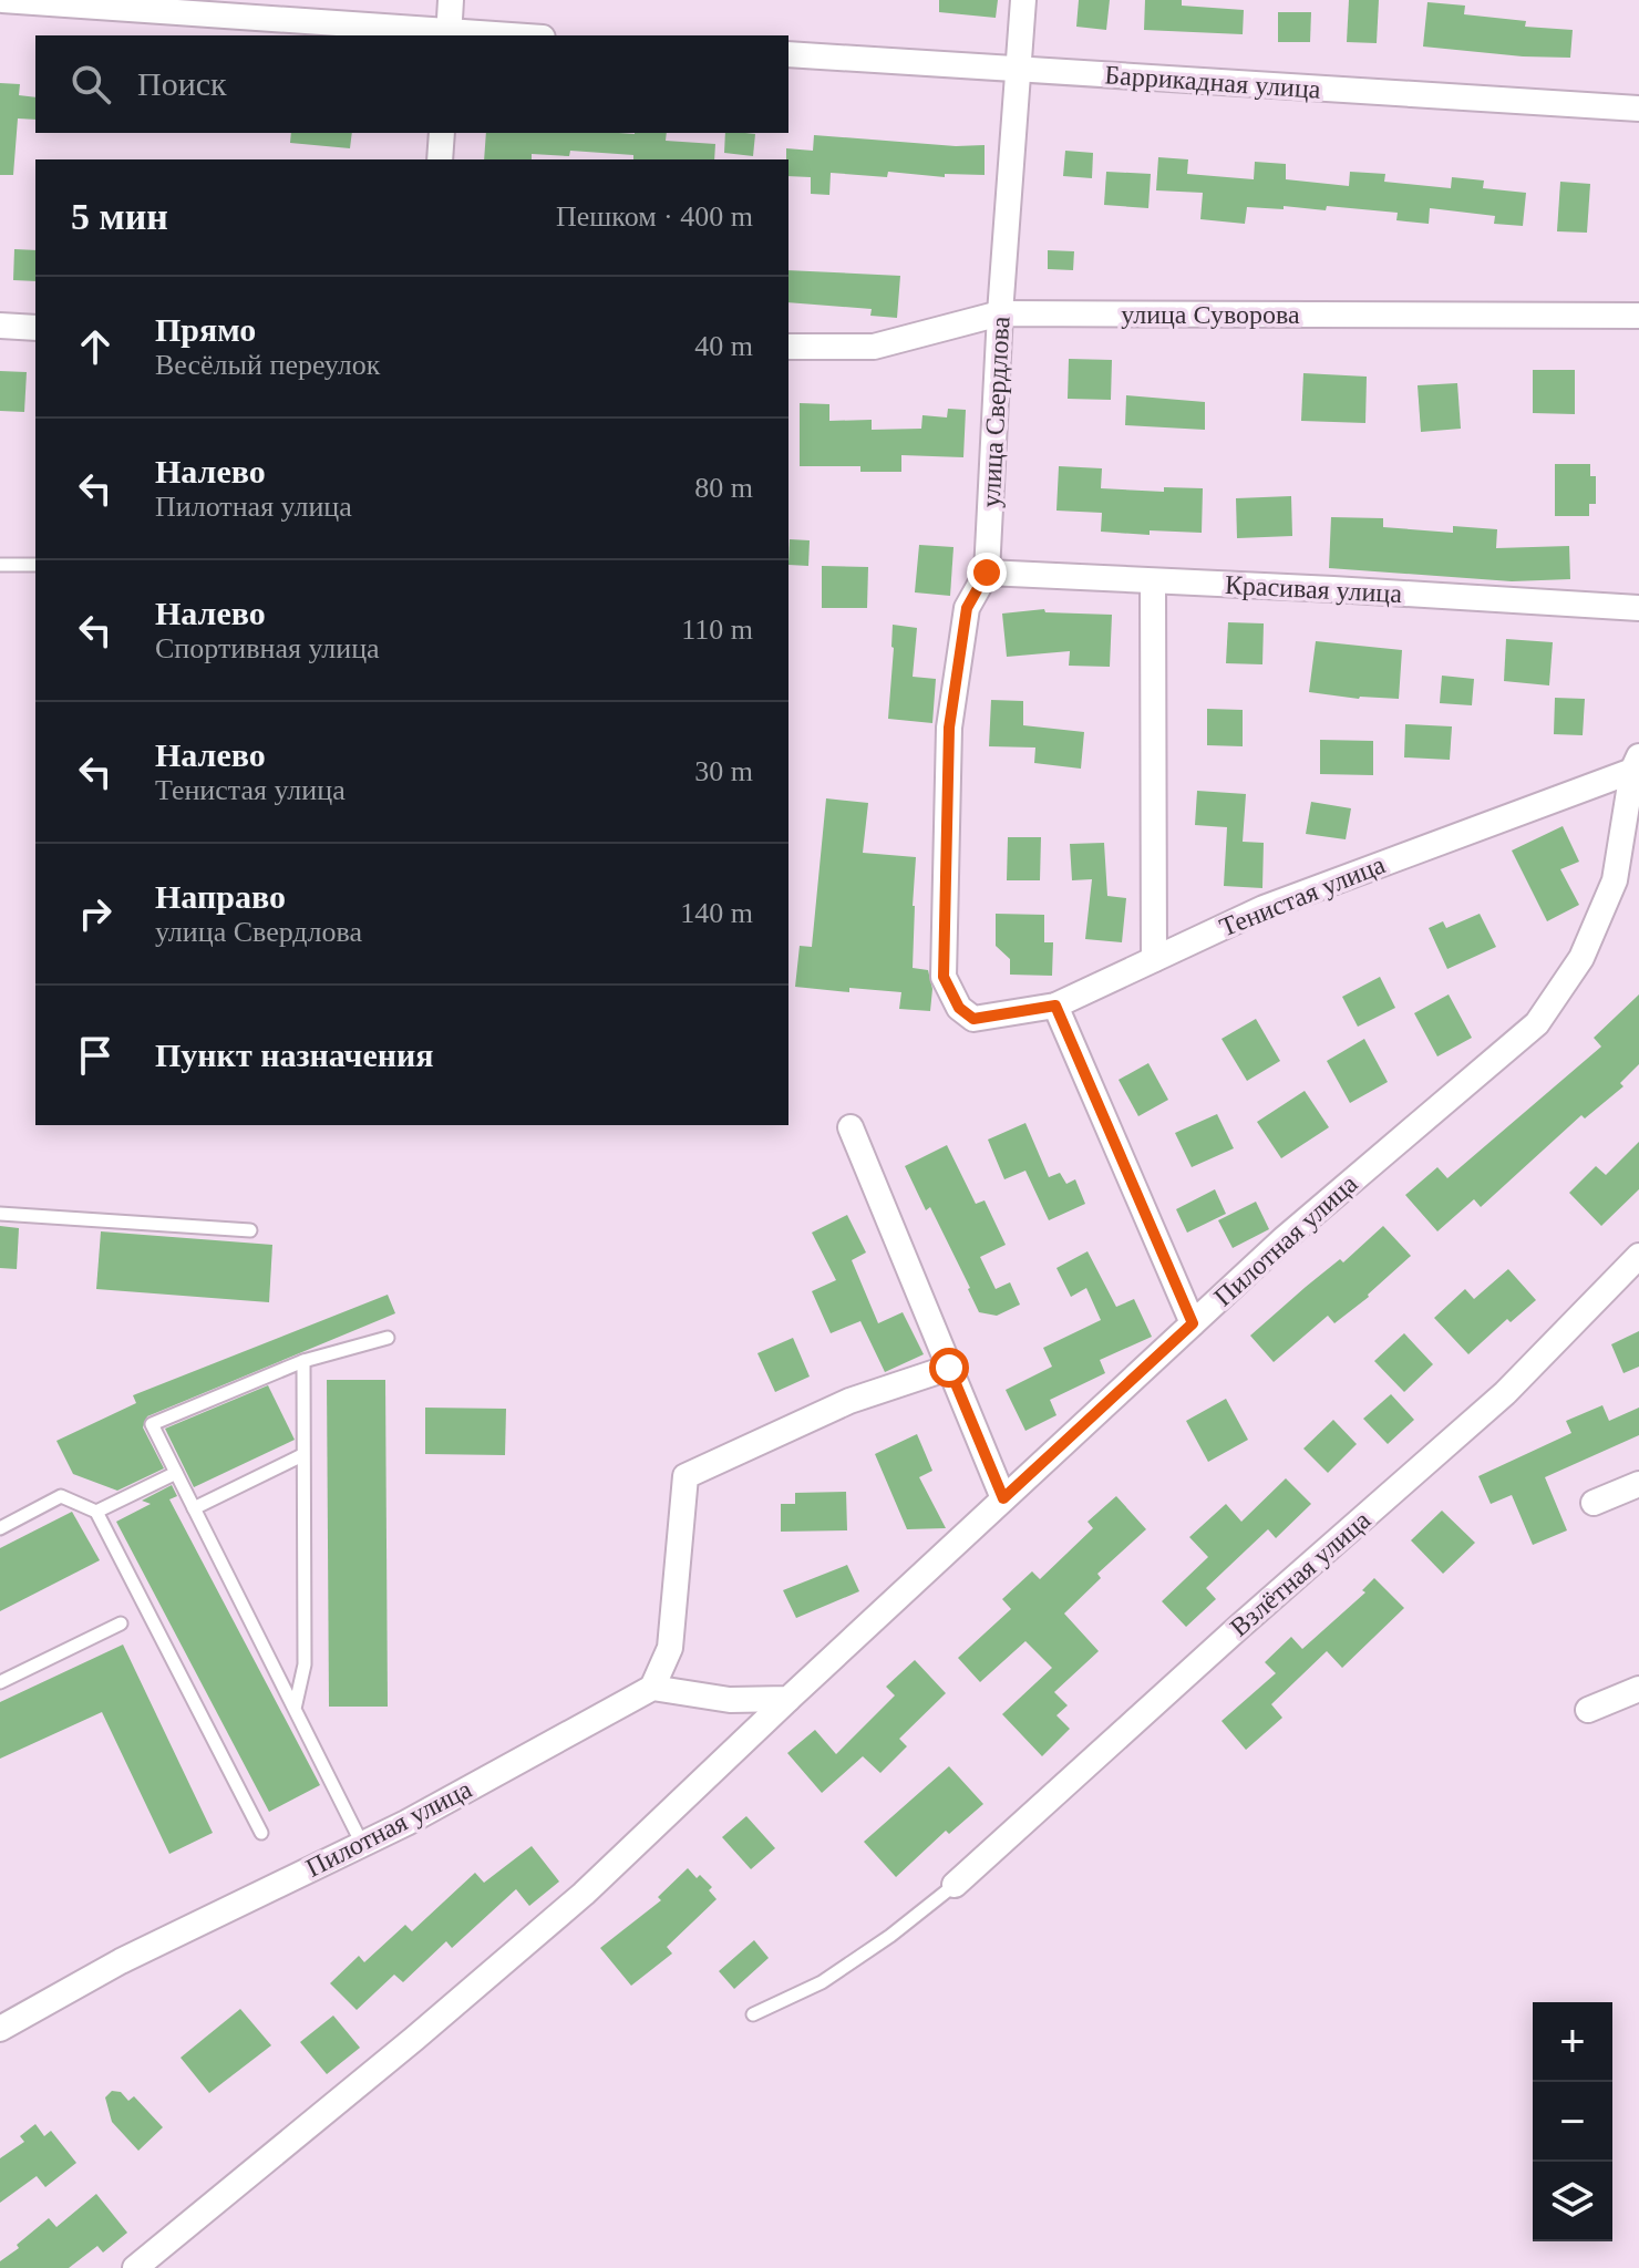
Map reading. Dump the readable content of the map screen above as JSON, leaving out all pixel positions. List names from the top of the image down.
{
  "streets": {
    "street": [
      "Баррикадная улица",
      "улица Суворова",
      "улица Свердлова",
      "Красивая улица",
      "Тенистая улица",
      "Пилотная улица",
      "Взлётная улица"
    ]
  },
  "crossings": [
    ["Баррикадная улица", "улица Свердлова"],
    ["улица Суворова", "улица Свердлова"],
    ["улица Свердлова", "Красивая улица"],
    ["улица Свердлова", "Тенистая улица"],
    ["Тенистая улица", "Пилотная улица"]
  ],
  "page": {
    "search": "Поиск",
    "heading": ["5 мин", "Пешком · 400 m"],
    "list": [
      ["Прямо", "Весёлый переулок", "40 m"],
      ["Налево", "Пилотная улица", "80 m"],
      ["Налево", "Спортивная улица", "110 m"],
      ["Налево", "Тенистая улица", "30 m"],
      ["Направо", "улица Свердлова", "140 m"],
      "Пункт назначения"
    ],
    "map_buttons": ["+", "−"]
  }
}
